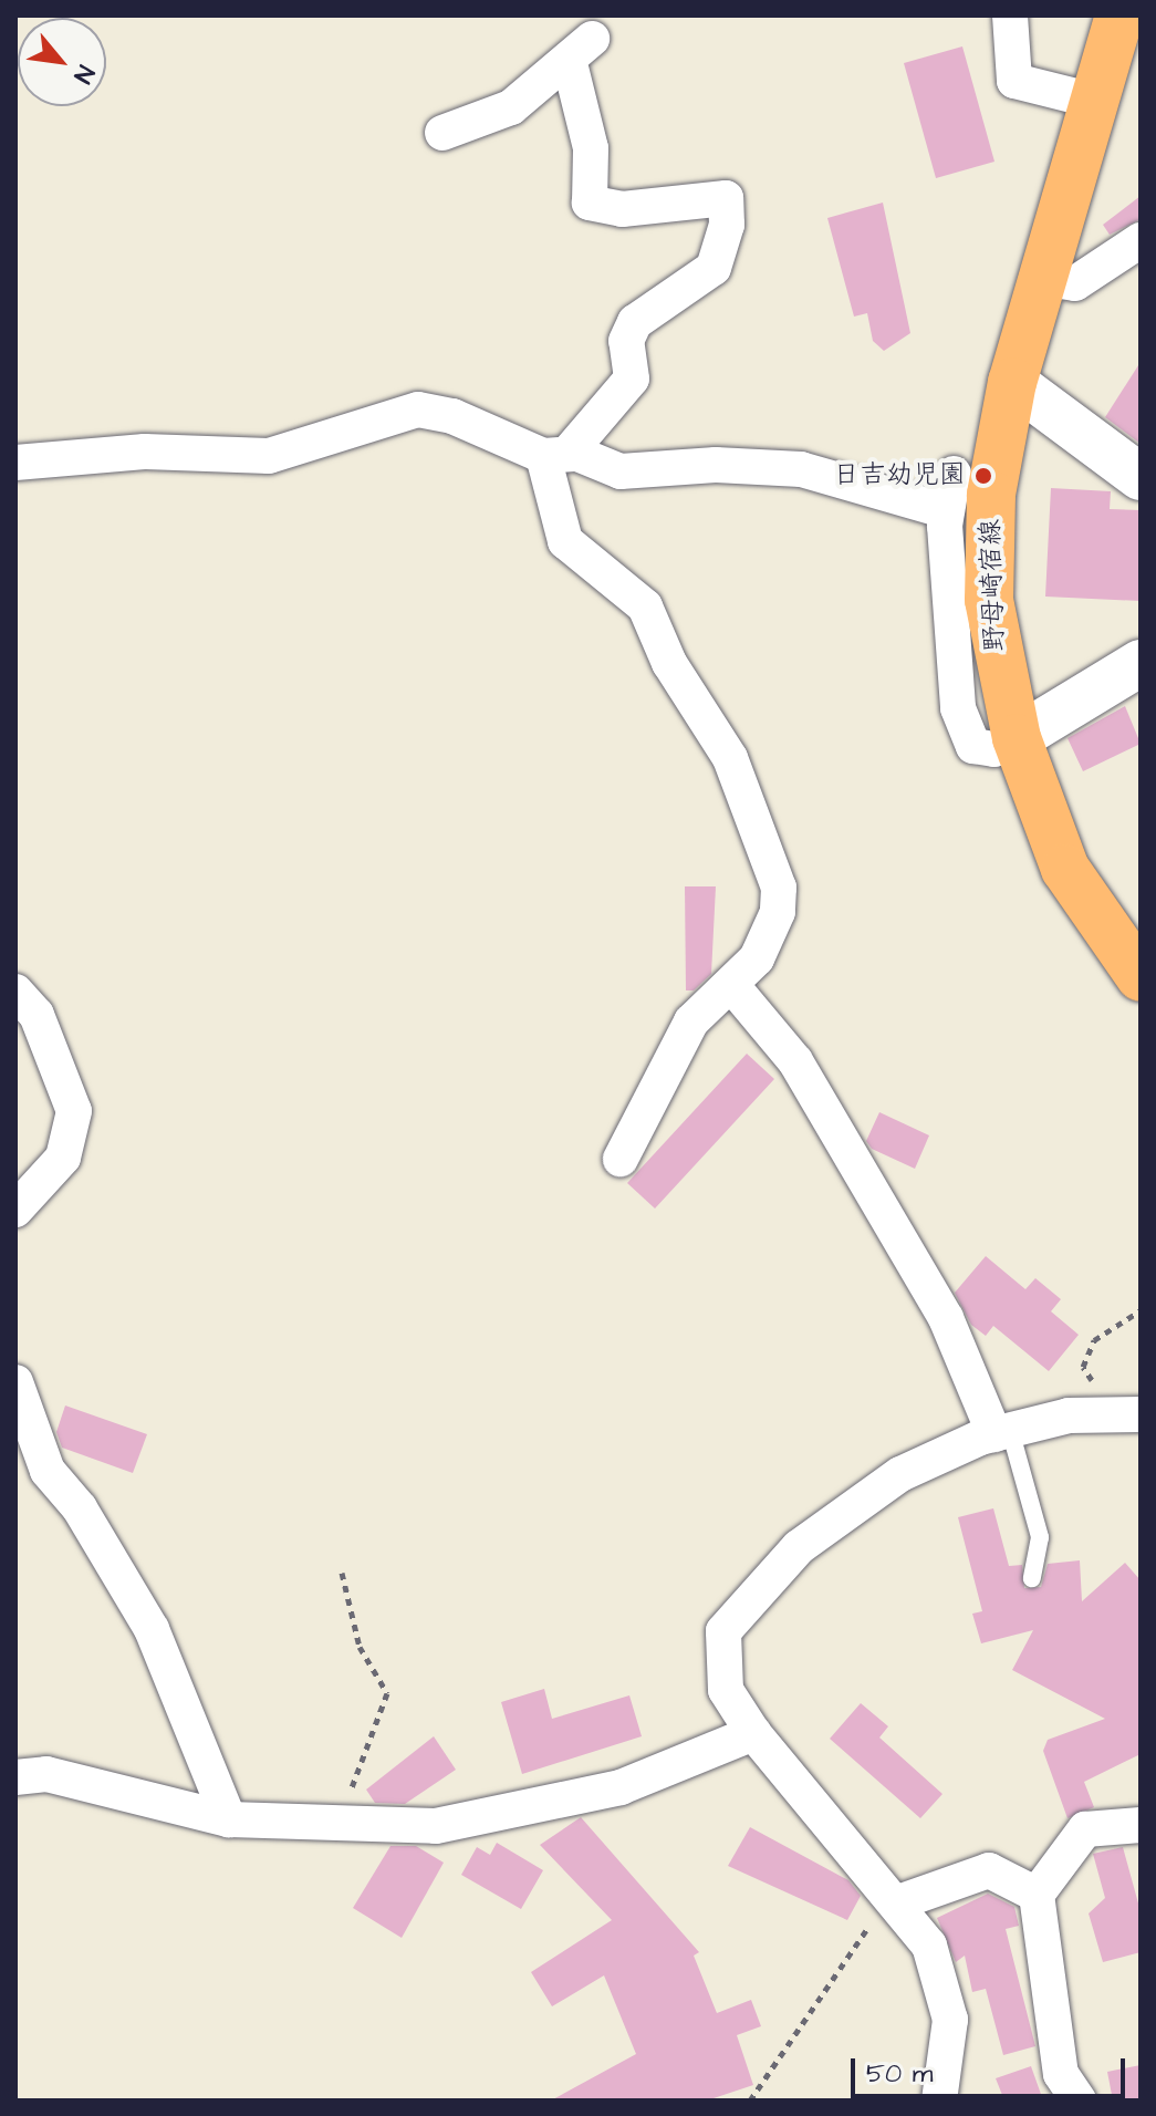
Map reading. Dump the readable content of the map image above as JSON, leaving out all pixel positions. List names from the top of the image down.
{
  "streets": {
    "main road": ["野母崎宿線"]
  },
  "places": ["日吉幼児園"],
  "scale_bar": "50 m",
  "north": "bottom right"
}
